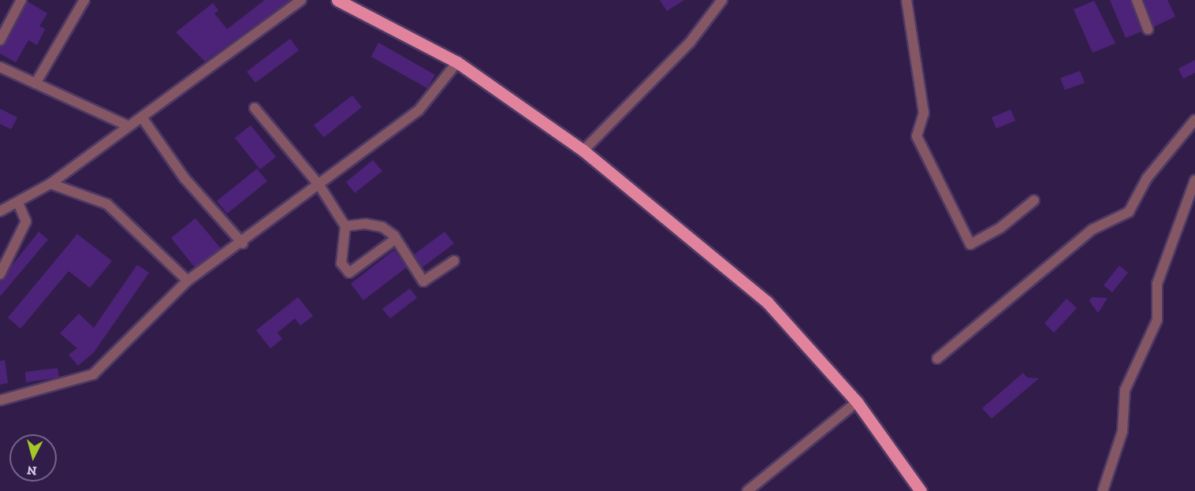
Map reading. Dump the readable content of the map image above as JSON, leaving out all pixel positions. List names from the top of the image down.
{
  "north": "bottom"
}
